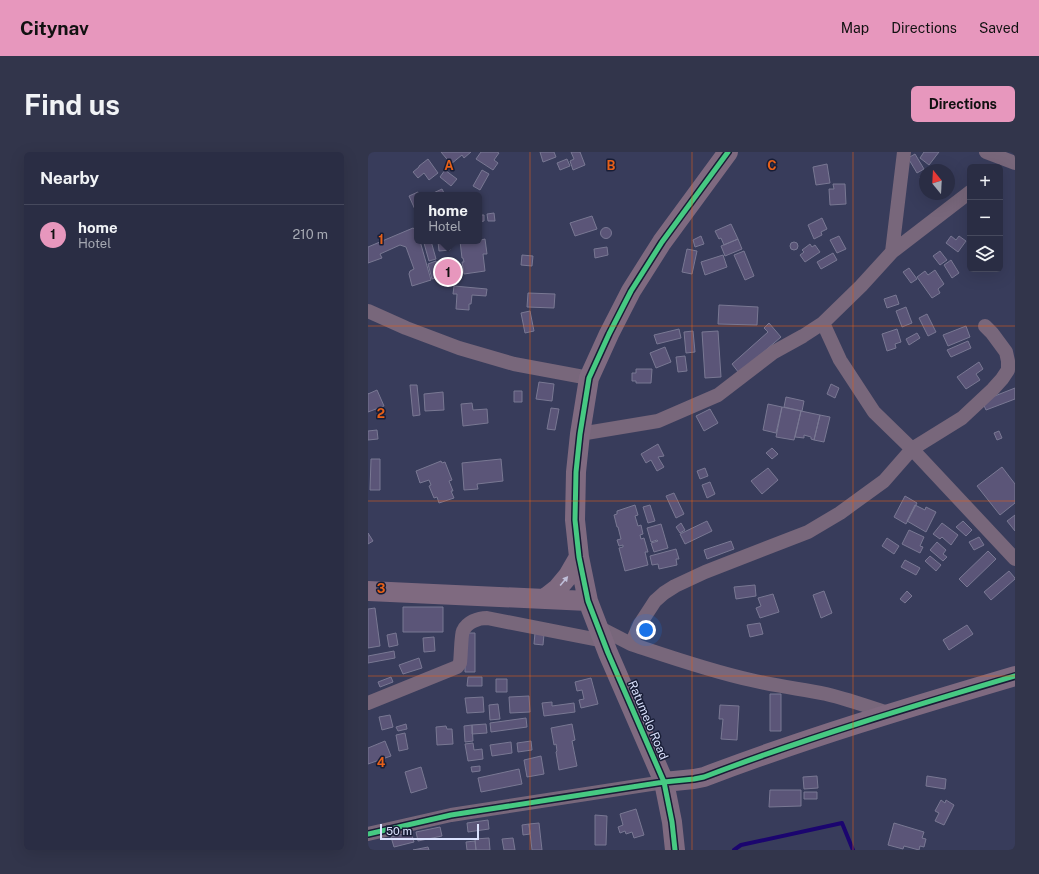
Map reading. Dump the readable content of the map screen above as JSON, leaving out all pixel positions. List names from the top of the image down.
{
  "streets": {
    "street": ["Ratumelo Road"]
  },
  "scale_bar": "50 m",
  "north": "top",
  "page": {
    "header": "Citynav",
    "nav": ["Map", "Directions", "Saved"],
    "buttons": "Directions",
    "title": "Find us",
    "heading": "Nearby",
    "map_buttons": ["+", "−"],
    "popup": ["home", "Hotel"],
    "list": [
      {
        "mark": "1",
        "name": "home",
        "note": "Hotel",
        "value": "210 m"
      }
    ],
    "pins": "1",
    "scale": "50 m"
  },
  "grid": {
    "columns": ["A", "B", "C"],
    "rows": [
      "1",
      "2",
      "3",
      "4"
    ]
  }
}
